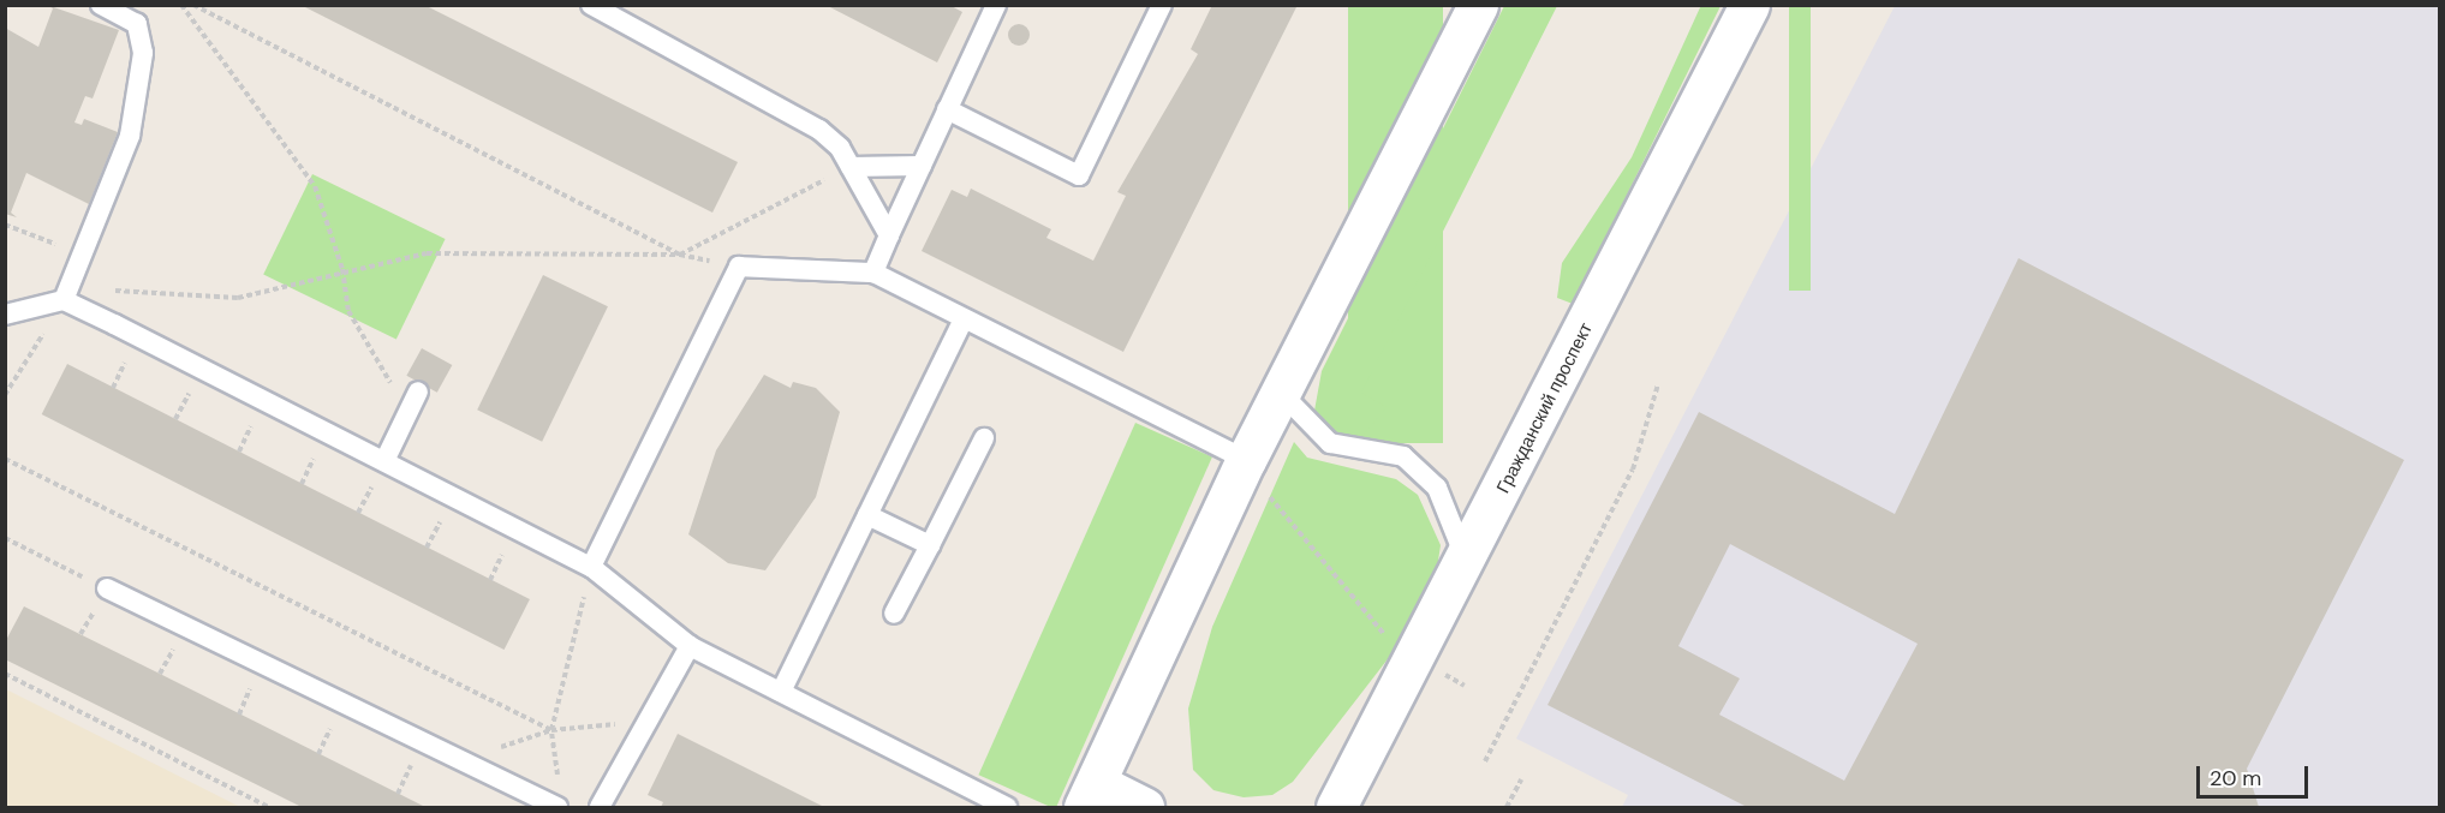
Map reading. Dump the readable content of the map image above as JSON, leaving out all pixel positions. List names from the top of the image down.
{
  "streets": {
    "main road": ["Гражданский проспект"]
  },
  "scale_bar": "20 m"
}
